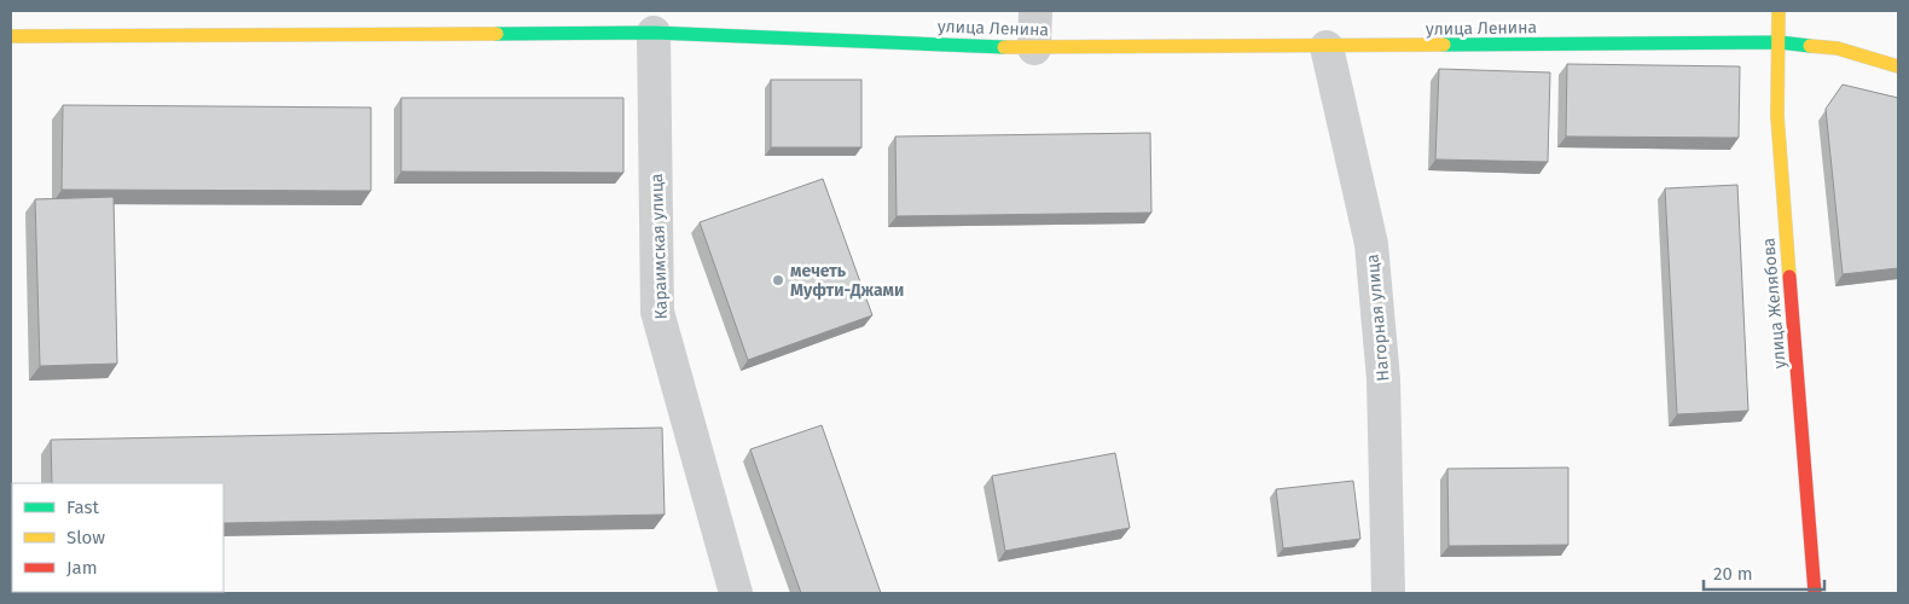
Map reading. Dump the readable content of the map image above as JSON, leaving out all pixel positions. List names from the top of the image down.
{
  "streets": {
    "main road": ["улица Ленина", "улица Желябова"],
    "street": ["Караимская улица", "Нагорная улица"]
  },
  "crossings": [
    ["улица Ленина", "Караимская улица"],
    ["улица Ленина", "улица Желябова"],
    ["улица Ленина", "Нагорная улица"]
  ],
  "places": ["мечеть Муфти-Джами"],
  "legend": ["Fast", "Slow", "Jam"],
  "scale_bar": "20 m"
}
